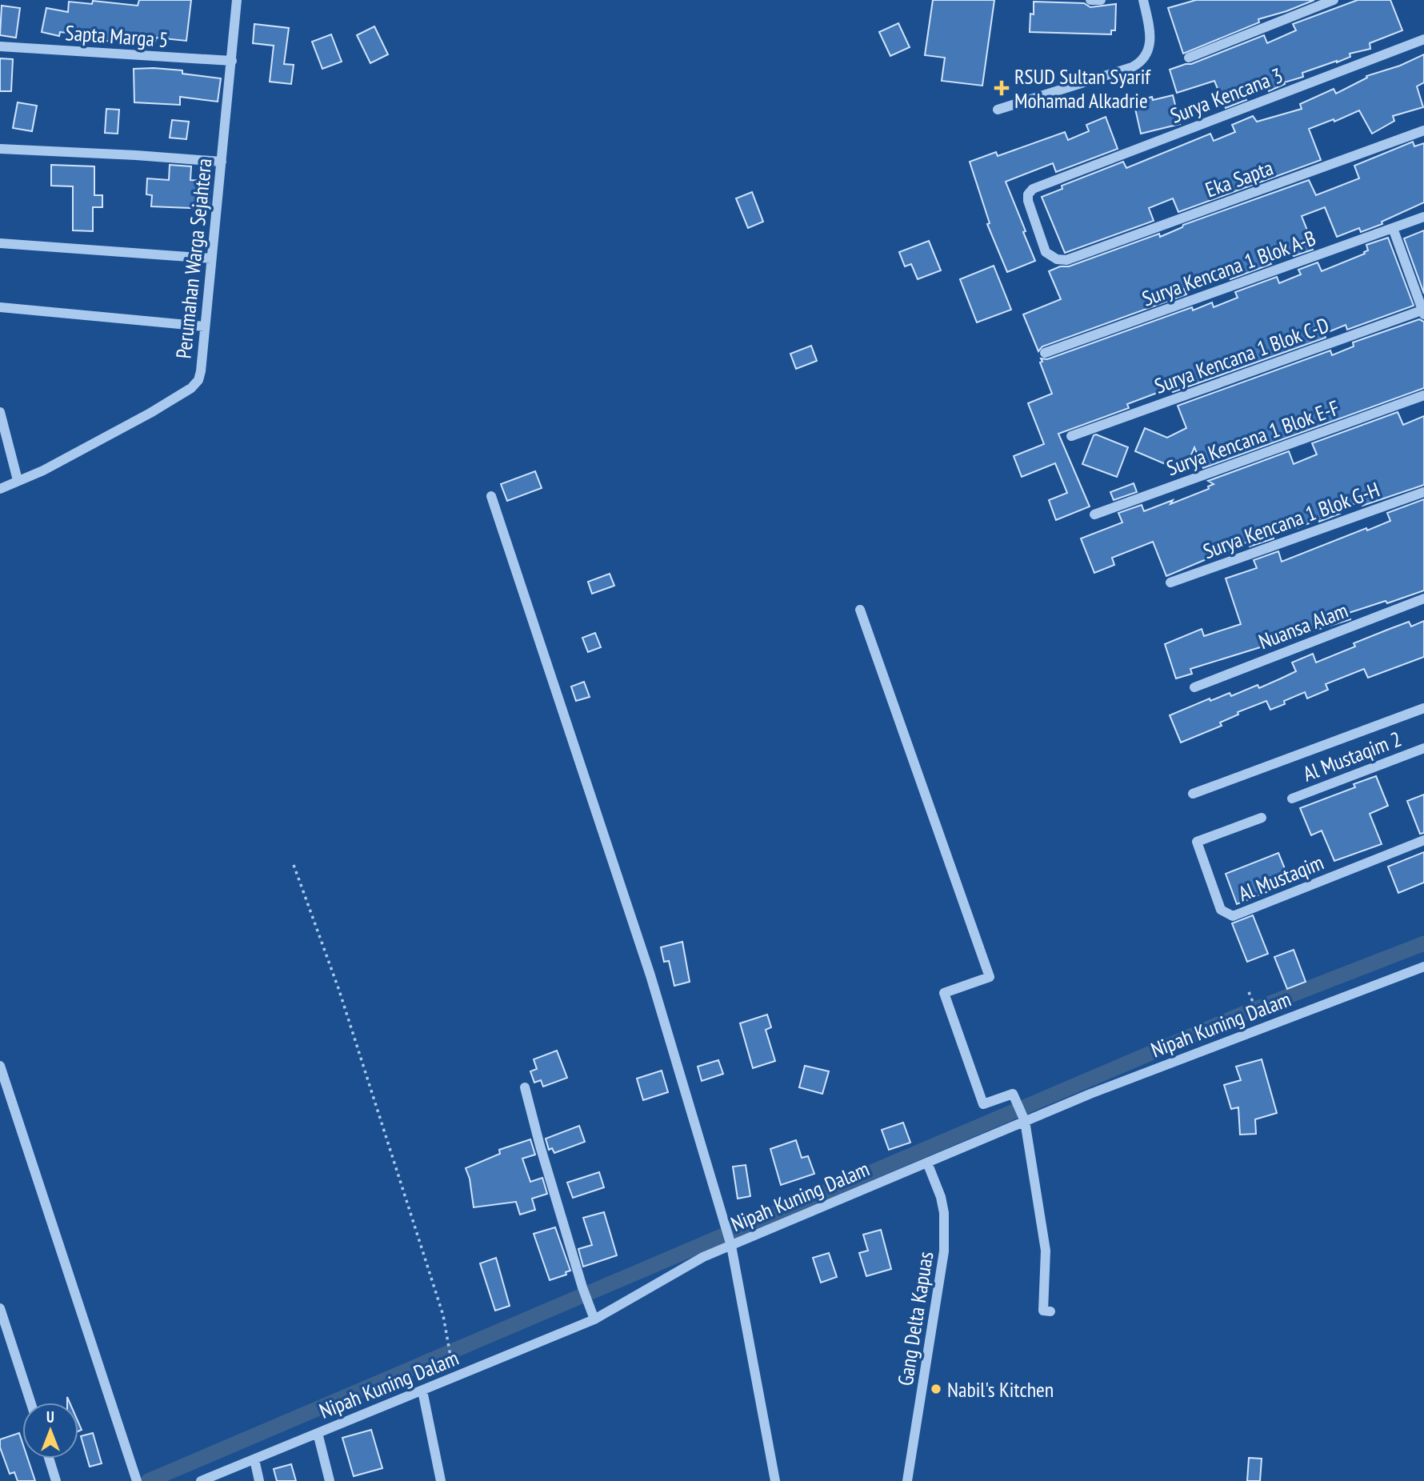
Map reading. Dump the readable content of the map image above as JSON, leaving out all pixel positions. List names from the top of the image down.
{
  "streets": {
    "street": [
      "Sapta Marga 5",
      "Surya Kencana 3",
      "Eka Sapta",
      "Perumahan Warga Sejahtera",
      "Surya Kencana 1 Blok A-B",
      "Surya Kencana 1 Blok C-D",
      "Surya Kencana 1 Blok E-F",
      "Surya Kencana 1 Blok G-H",
      "Nuansa Alam",
      "Al Mustaqim 2",
      "Al Mustaqim",
      "Nipah Kuning Dalam",
      "Gang Delta Kapuas"
    ]
  },
  "crossings": [
    ["Sapta Marga 5", "Perumahan Warga Sejahtera"],
    ["Surya Kencana 3", "Eka Sapta"],
    ["Nipah Kuning Dalam", "Gang Delta Kapuas"]
  ],
  "places": {
    "health": ["RSUD Sultan Syarif Mohamad Alkadrie"],
    "other": ["Nabil's Kitchen"]
  },
  "north": "top"
}
